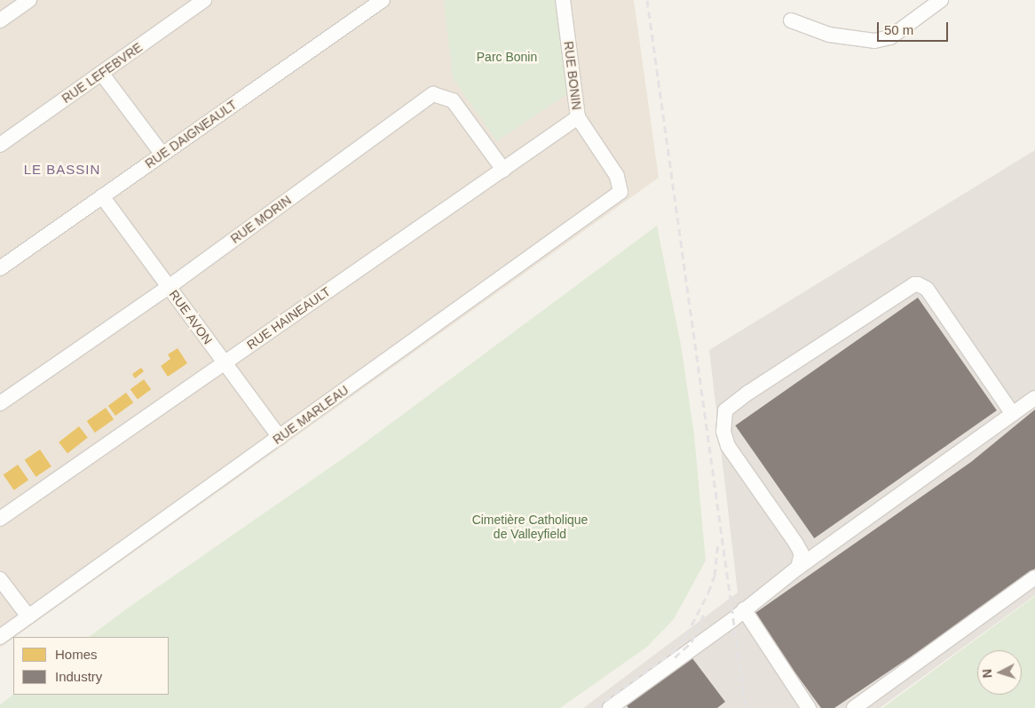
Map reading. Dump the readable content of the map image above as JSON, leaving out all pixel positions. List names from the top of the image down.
{
  "streets": {
    "street": [
      "RUE LEFEBVRE",
      "RUE BONIN",
      "RUE DAIGNEAULT",
      "RUE MORIN",
      "RUE AVON",
      "RUE HAINEAULT",
      "RUE MARLEAU"
    ]
  },
  "crossings": [
    ["RUE BONIN", "RUE HAINEAULT"],
    ["RUE BONIN", "RUE MARLEAU"],
    ["RUE DAIGNEAULT", "RUE AVON"],
    ["RUE MORIN", "RUE AVON"],
    ["RUE MORIN", "RUE HAINEAULT"],
    ["RUE AVON", "RUE HAINEAULT"],
    ["RUE AVON", "RUE MARLEAU"]
  ],
  "districts": ["LE BASSIN"],
  "parks": ["Parc Bonin", "Cimetière Catholique de Valleyfield"],
  "legend": ["Homes", "Industry"],
  "scale_bar": "50 m",
  "north": "left"
}
